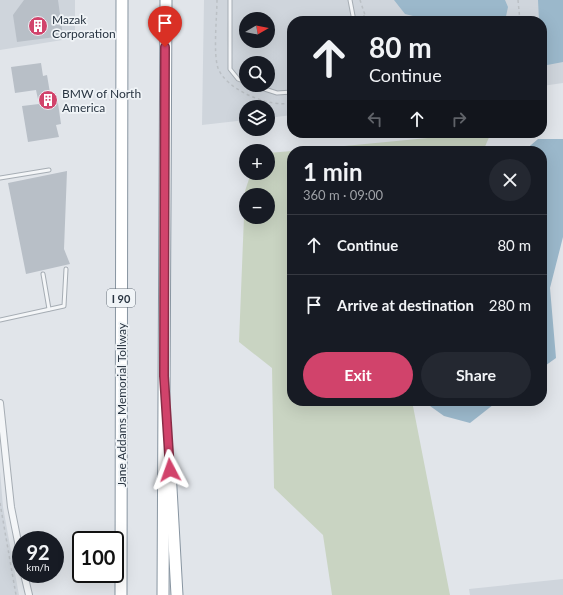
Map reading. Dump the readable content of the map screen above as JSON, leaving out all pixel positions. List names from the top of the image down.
{
  "streets": {
    "highway": ["I 90", "Jane Addams Memorial Tollway"]
  },
  "places": {
    "building": ["Mazak Corporation", "BMW of North America"]
  },
  "north": "right",
  "page": {
    "map_buttons": ["+", "−"],
    "turn": ["80 m", "Continue"],
    "heading": ["1 min", "360 m · 09:00"],
    "list": [
      {
        "name": "Continue",
        "value": "80 m"
      },
      {
        "name": "Arrive at destination",
        "value": "280 m"
      }
    ],
    "buttons": ["Exit", "Share"],
    "speed": "92 km/h",
    "limit": "100"
  }
}
